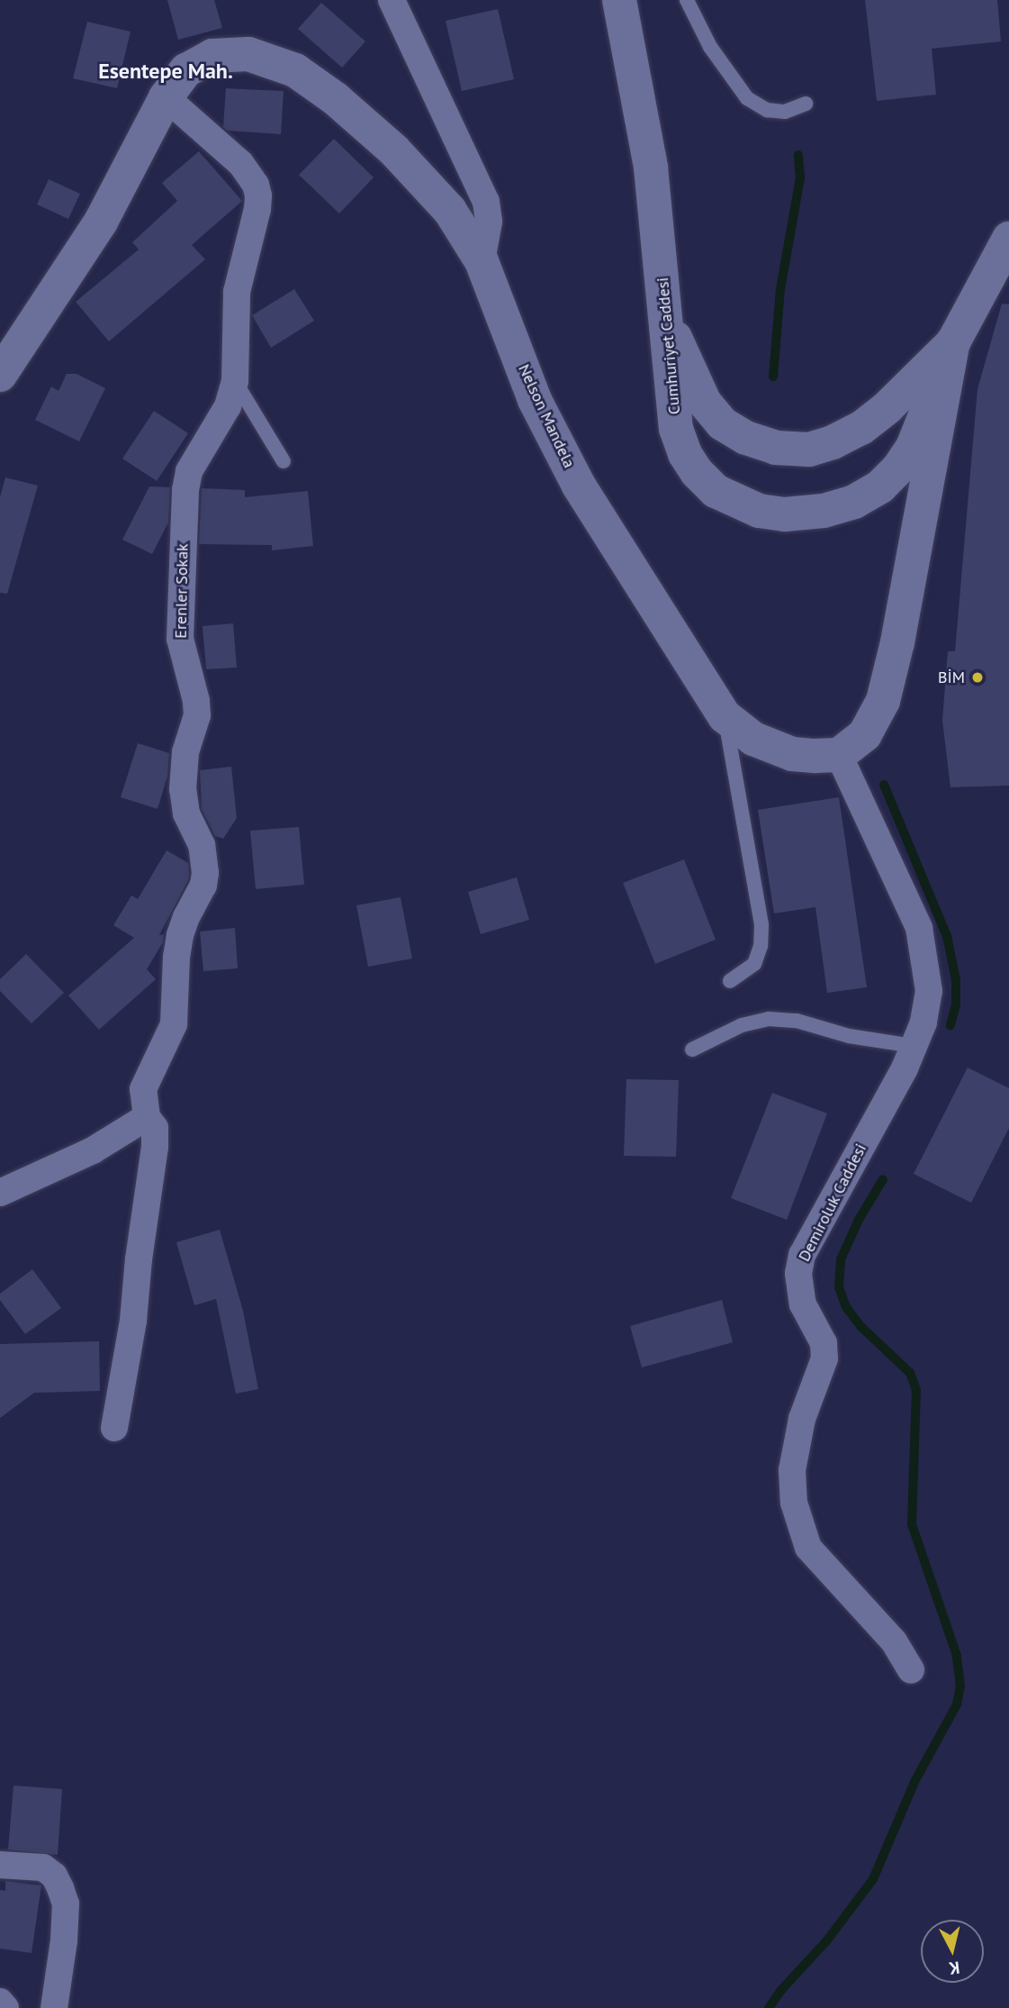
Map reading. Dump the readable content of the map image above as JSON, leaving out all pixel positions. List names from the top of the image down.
{
  "streets": {
    "street": [
      "Cumhuriyet Caddesi",
      "Nelson Mandela",
      "Erenler Sokak",
      "Demiroluk Caddesi"
    ]
  },
  "crossings": [
    ["Nelson Mandela", "Erenler Sokak"],
    ["Nelson Mandela", "Demiroluk Caddesi"]
  ],
  "districts": ["Esentepe Mah."],
  "places": ["BİM"],
  "north": "bottom"
}
